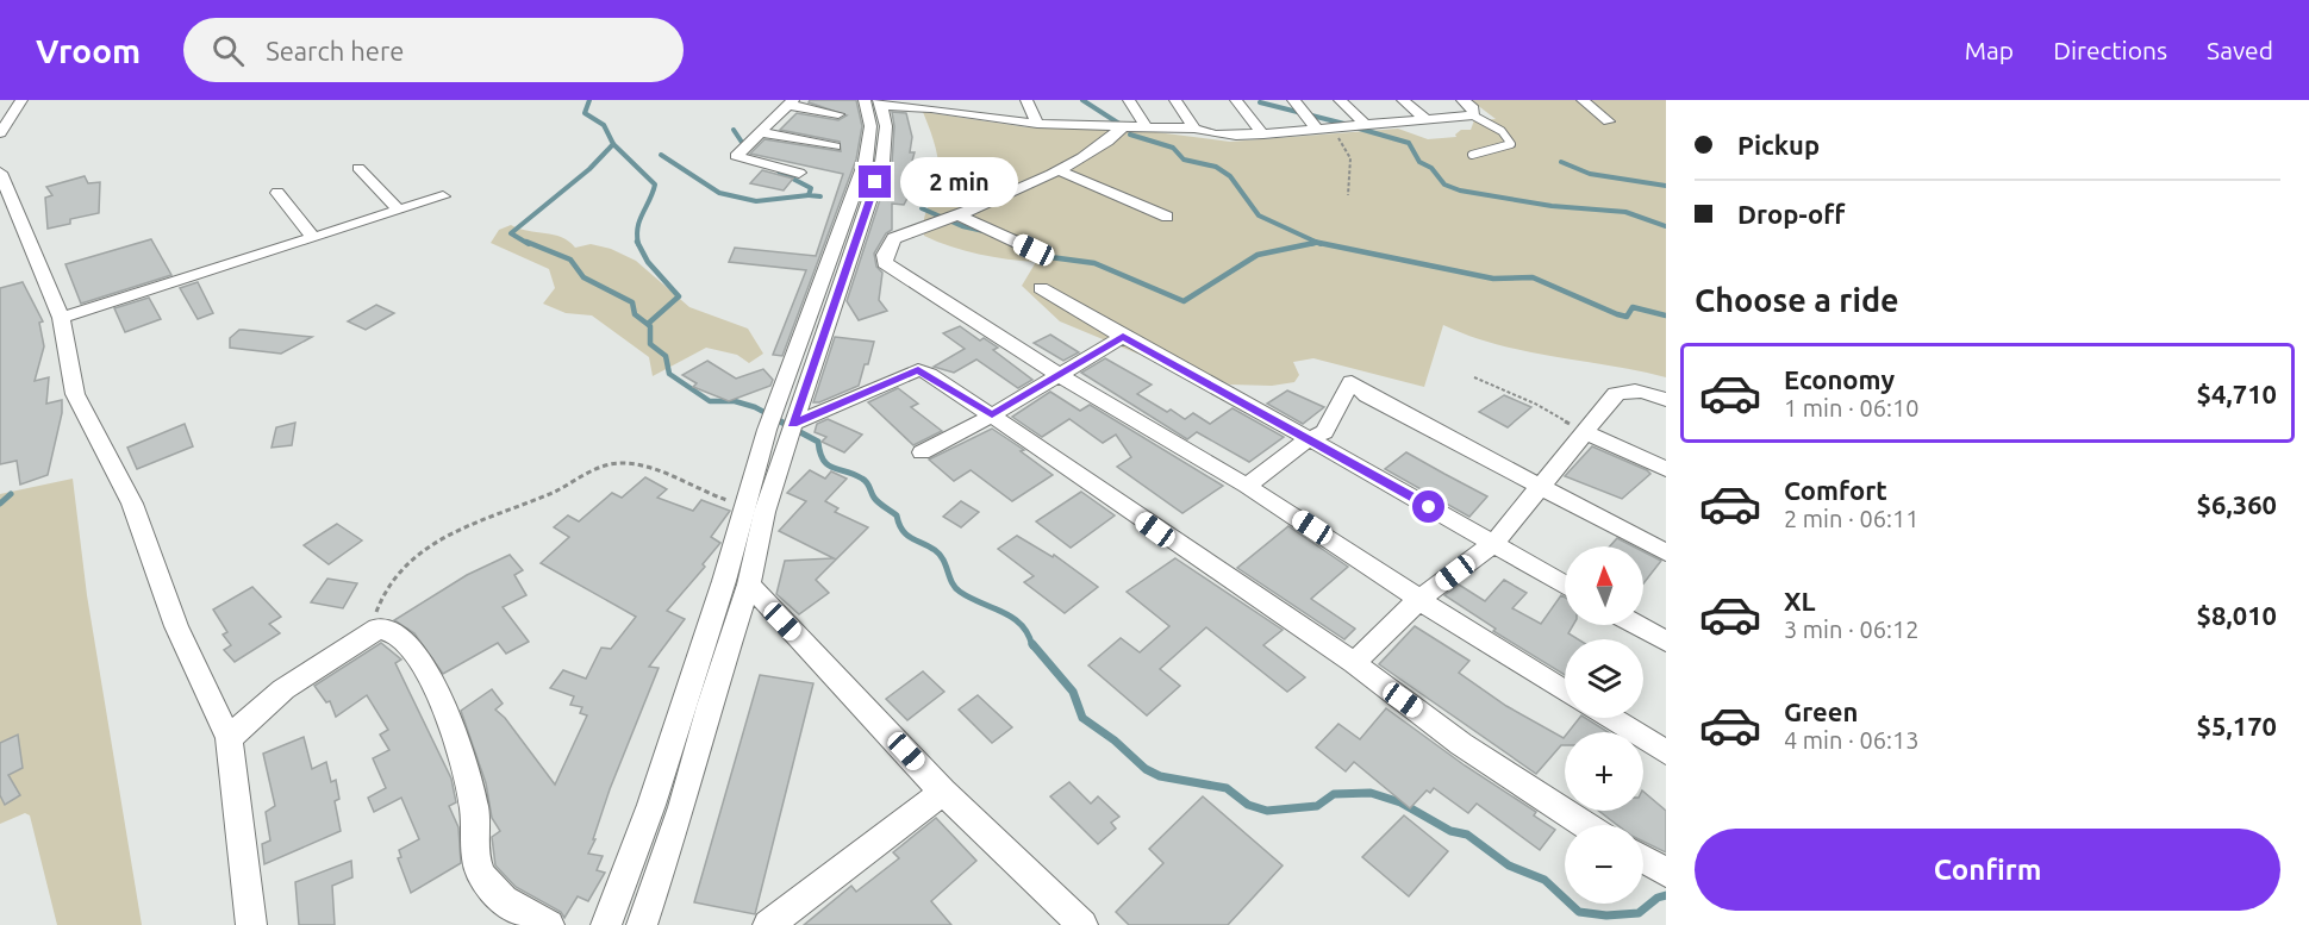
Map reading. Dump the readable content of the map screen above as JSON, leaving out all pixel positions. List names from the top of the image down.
{
  "north": "top",
  "page": {
    "header": "Vroom",
    "search": "Search here",
    "nav": ["Map", "Directions", "Saved"],
    "banner": ["Pickup", "Drop-off"],
    "bubble": "2 min",
    "heading": "Choose a ride",
    "list": [
      {
        "name": "Economy",
        "note": "1 min · 06:10",
        "value": "$4,710"
      },
      {
        "name": "Comfort",
        "note": "2 min · 06:11",
        "value": "$6,360"
      },
      {
        "name": "XL",
        "note": "3 min · 06:12",
        "value": "$8,010"
      },
      {
        "name": "Green",
        "note": "4 min · 06:13",
        "value": "$5,170"
      }
    ],
    "map_buttons": ["+", "−"],
    "buttons": "Confirm"
  }
}
